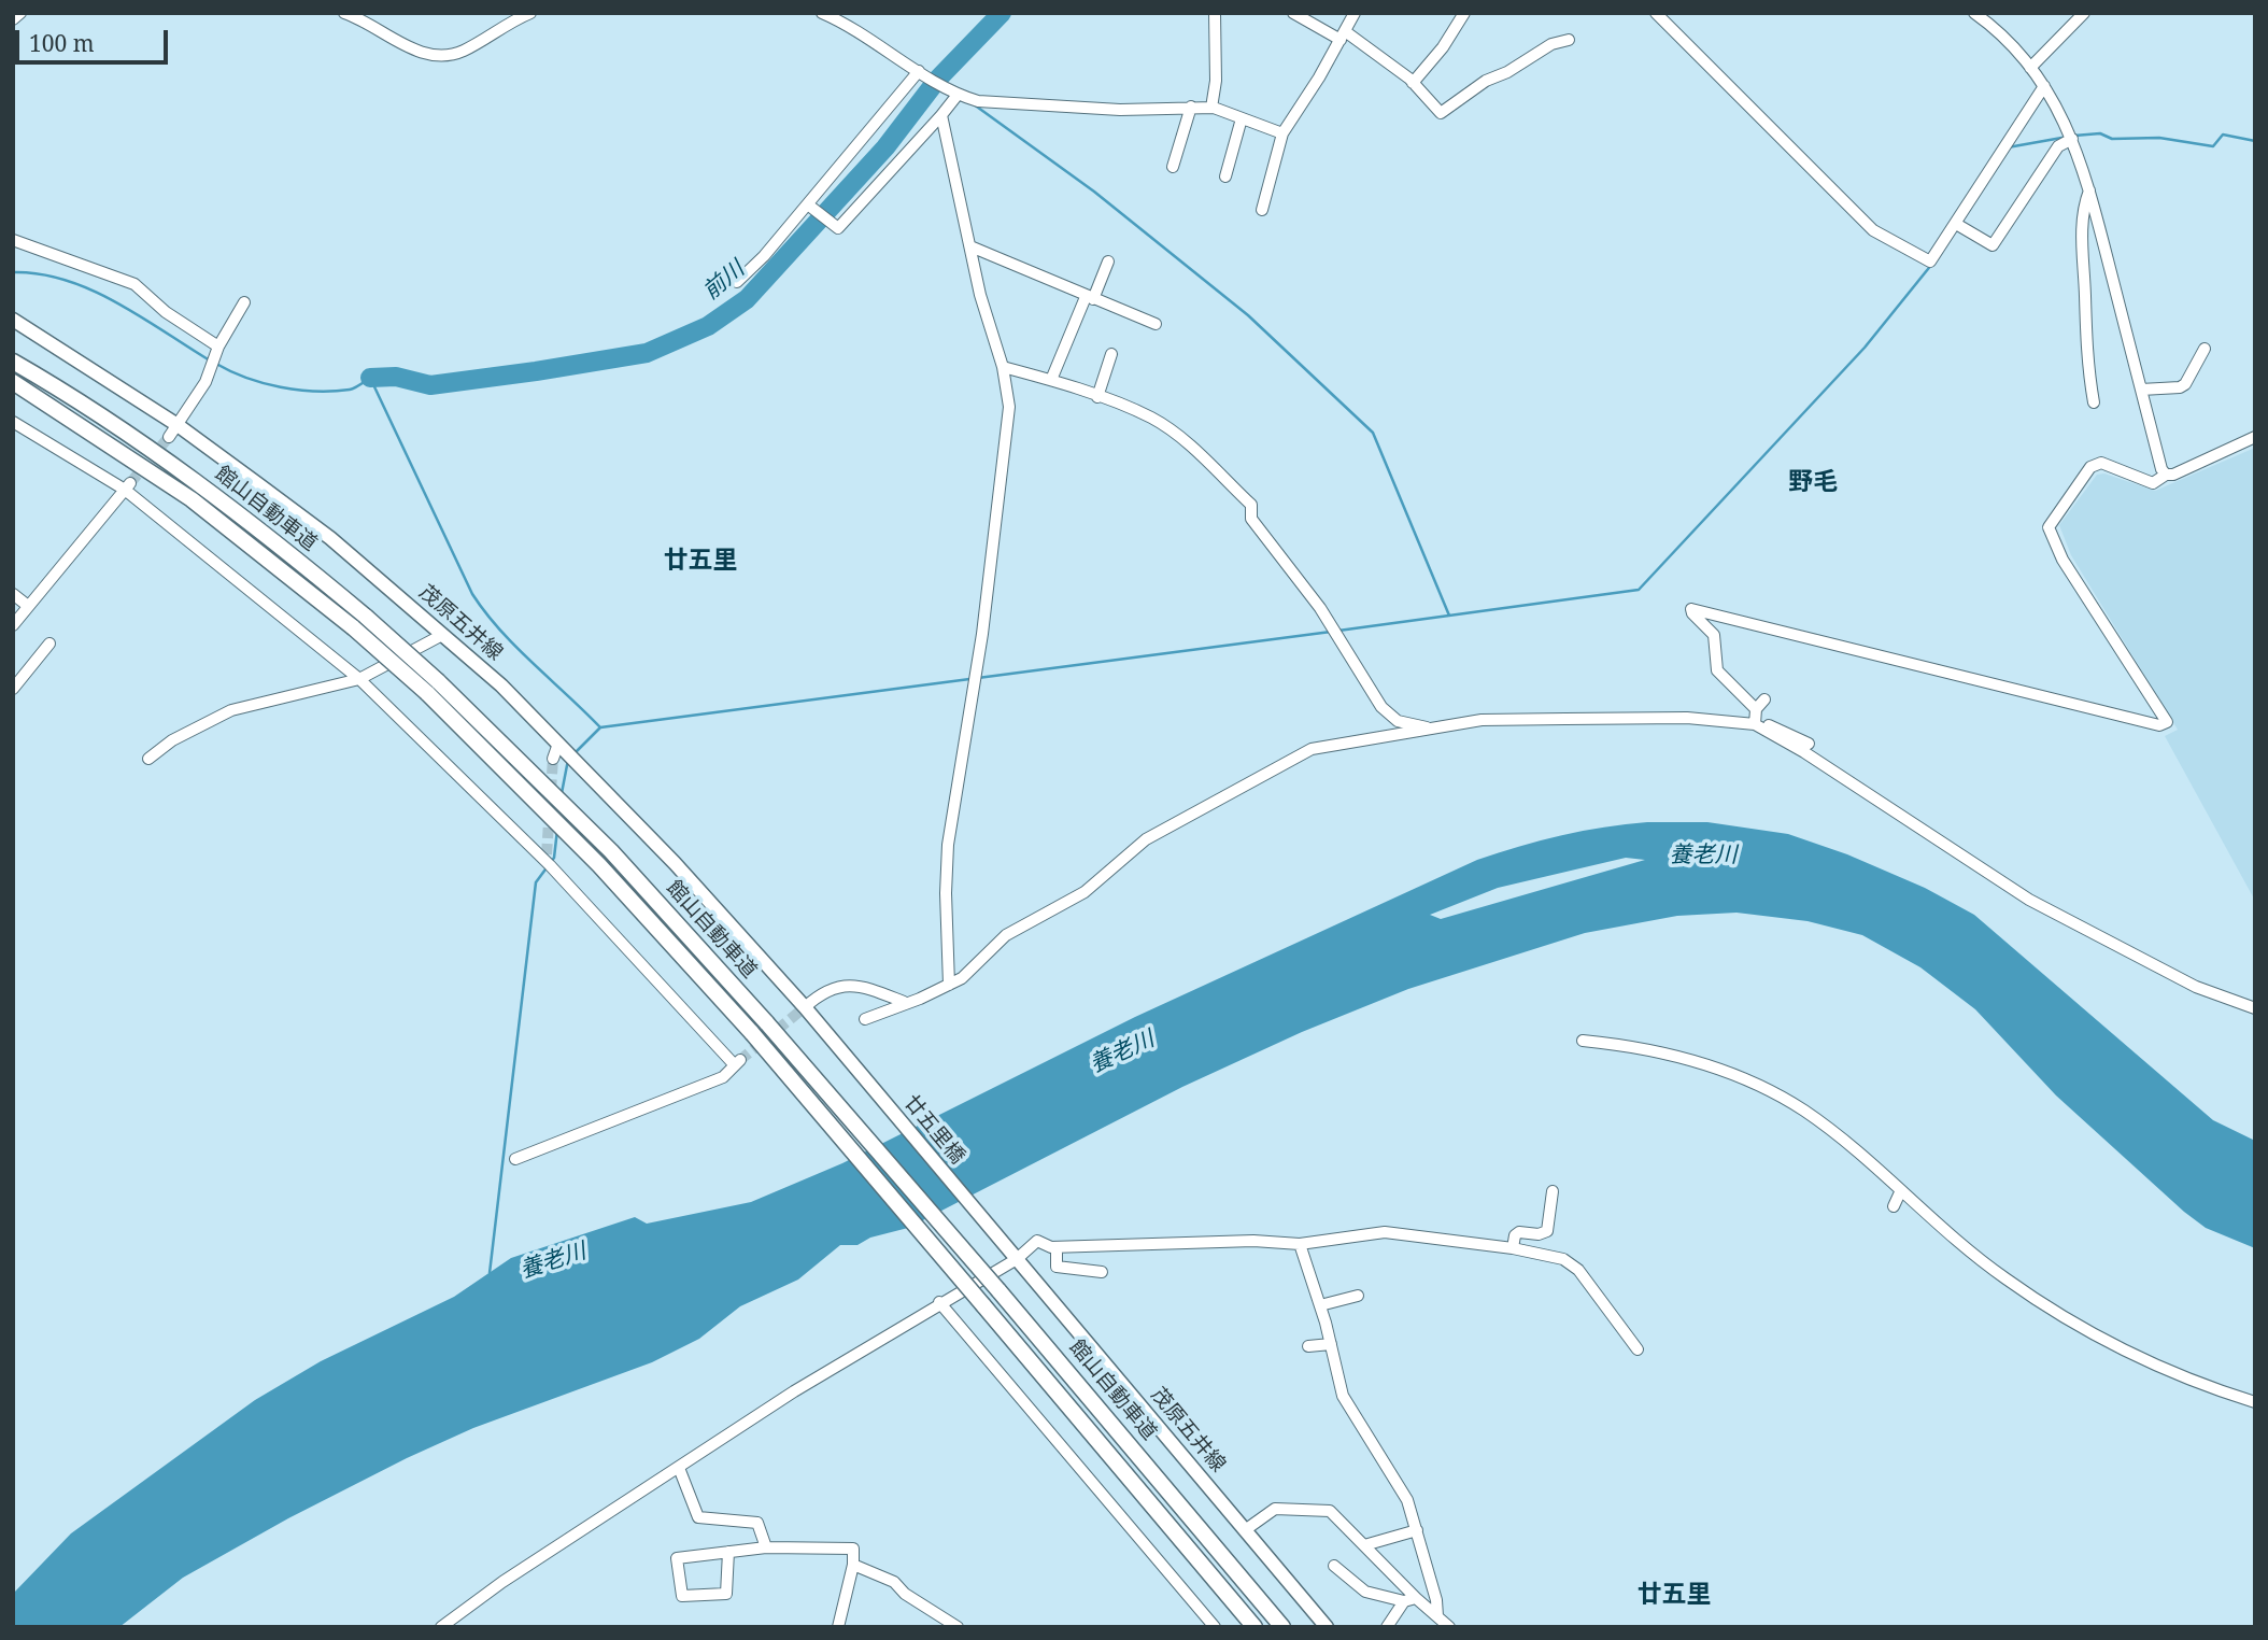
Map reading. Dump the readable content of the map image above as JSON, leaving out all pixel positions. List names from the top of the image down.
{
  "streets": {
    "highway": ["館山自動車道"],
    "main road": ["茂原五井線", "廿五里橋"]
  },
  "crossings": [
    ["茂原五井線", "廿五里橋"]
  ],
  "districts": ["野毛", "廿五里", "廿五里"],
  "water": ["前川", "養老川"],
  "scale_bar": "100 m"
}
